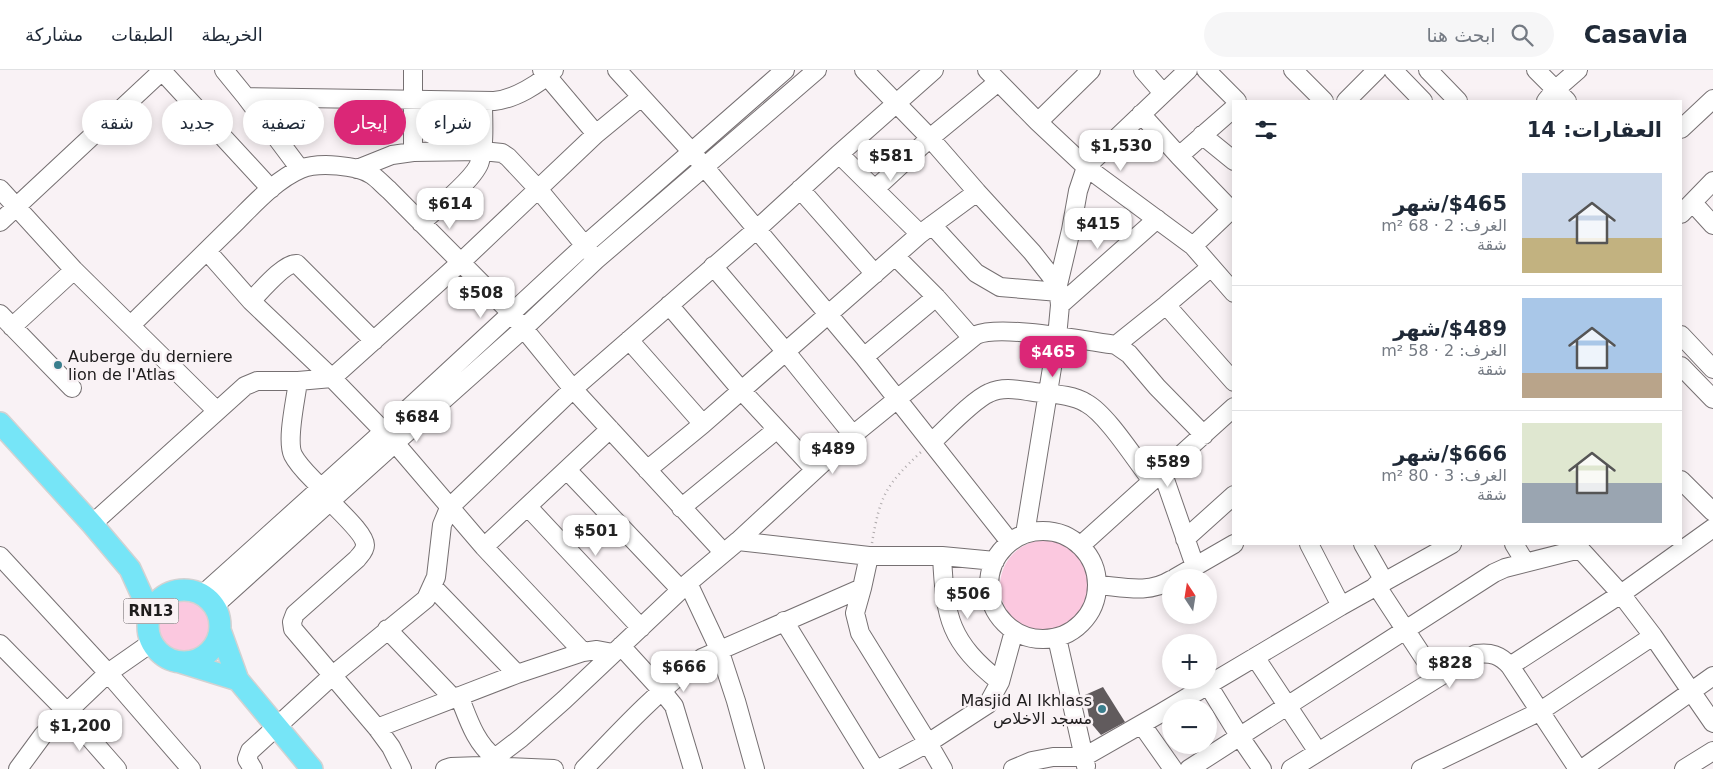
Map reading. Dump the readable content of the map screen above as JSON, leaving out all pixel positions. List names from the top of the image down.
{
  "streets": {
    "main road": ["RN13"]
  },
  "places": ["Auberge du derniere lion de l'Atlas", "Masjid Al Ikhlass مسجد الاخلاص"],
  "north": "top",
  "page": {
    "header": "Casavia",
    "search": "ابحث هنا",
    "nav": ["الخريطة", "الطبقات", "مشاركة"],
    "chip": [
      "شراء",
      "إيجار",
      "تصفية",
      "جديد",
      "شقة"
    ],
    "heading": "العقارات: 14",
    "price": [
      "$1,530",
      "$581",
      "$614",
      "$415",
      "$508",
      "$465",
      "$684",
      "$489",
      "$589",
      "$501",
      "$506",
      "$828",
      "$666",
      "$1,200"
    ],
    "list": [
      {
        "name": "$465/شهر",
        "note": "الغرف: 2 · 68 m² · شقة"
      },
      {
        "name": "$489/شهر",
        "note": "الغرف: 2 · 58 m² · شقة"
      },
      {
        "name": "$666/شهر",
        "note": "الغرف: 3 · 80 m² · شقة"
      }
    ],
    "map_buttons": ["+", "−"]
  }
}
